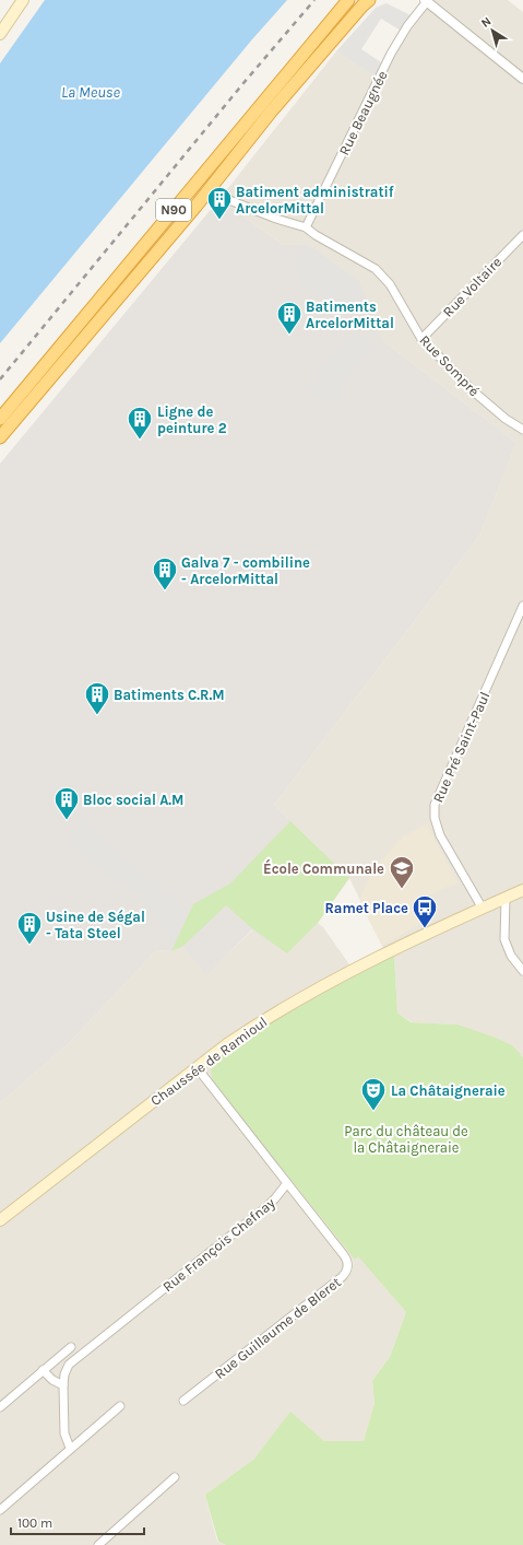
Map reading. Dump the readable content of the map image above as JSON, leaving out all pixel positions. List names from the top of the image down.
{
  "streets": {
    "highway": ["N90"],
    "main road": ["Chaussée de Ramioul"],
    "street": [
      "Rue Beaugnée",
      "Rue Voltaire",
      "Rue Sompré",
      "Rue Pré Saint-Paul",
      "Rue François Chefnay",
      "Rue Guillaume de Bleret"
    ]
  },
  "crossings": [
    ["Rue Beaugnée", "Rue Sompré"],
    ["Rue Voltaire", "Rue Sompré"],
    ["Rue Pré Saint-Paul", "Chaussée de Ramioul"],
    ["Rue François Chefnay", "Rue Guillaume de Bleret"]
  ],
  "water": ["La Meuse"],
  "parks": ["Parc du château de la Châtaigneraie"],
  "places": {
    "building": [
      "Batiment administratif ArcelorMittal",
      "Batiments ArcelorMittal",
      "Ligne de peinture 2",
      "Galva 7 - combiline - ArcelorMittal",
      "Batiments C.R.M",
      "Bloc social A.M",
      "Usine de Ségal - Tata Steel"
    ],
    "school or university": ["École Communale"],
    "bus stop": ["Ramet Place"],
    "theatre": ["La Châtaigneraie"]
  },
  "scale_bar": "100 m",
  "north": "top left"
}
